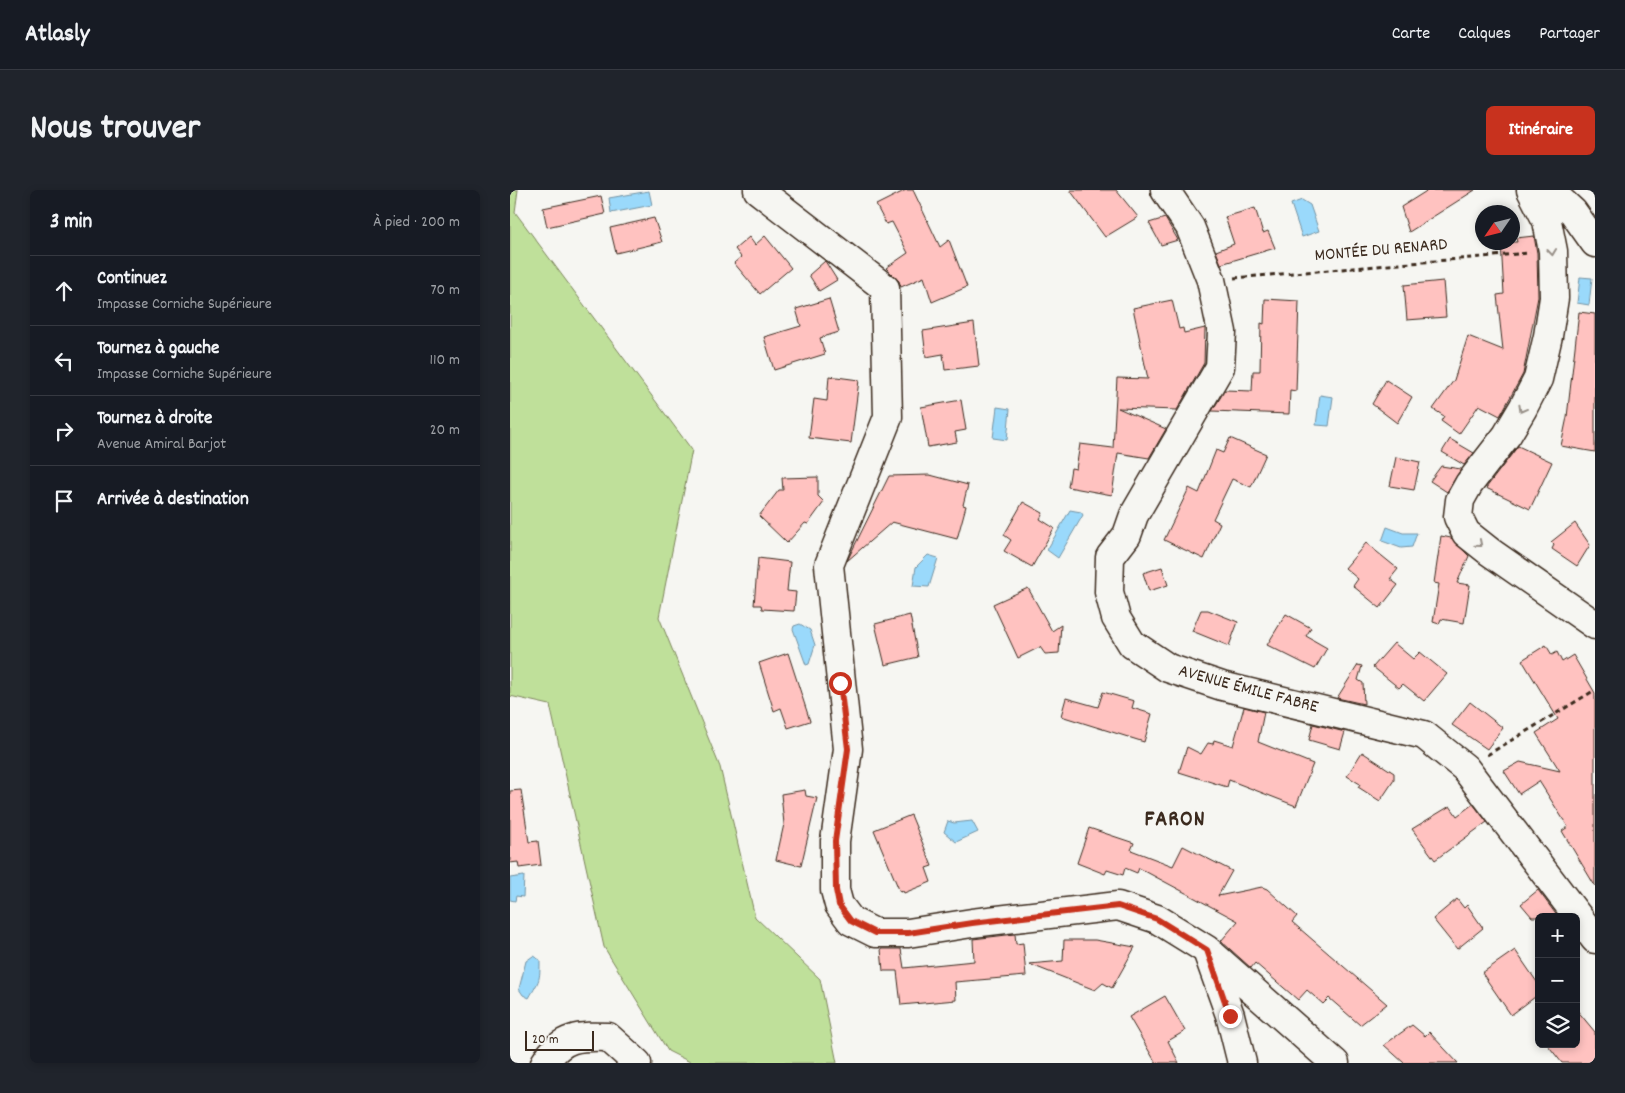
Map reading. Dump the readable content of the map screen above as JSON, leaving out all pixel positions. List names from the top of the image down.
{
  "streets": {
    "street": ["AVENUE ÉMILE FABRE"],
    "path": ["MONTÉE DU RENARD"]
  },
  "crossings": [
    ["MONTÉE DU RENARD", "AVENUE ÉMILE FABRE"]
  ],
  "districts": ["FARON"],
  "scale_bar": "20 m",
  "north": "bottom left",
  "page": {
    "header": "Atlasly",
    "nav": ["Carte", "Calques", "Partager"],
    "title": "Nous trouver",
    "buttons": "Itinéraire",
    "heading": ["3 min", "À pied · 200 m"],
    "list": [
      ["Continuez", "Impasse Corniche Supérieure", "70 m"],
      ["Tournez à gauche", "Impasse Corniche Supérieure", "110 m"],
      ["Tournez à droite", "Avenue Amiral Barjot", "20 m"],
      "Arrivée à destination"
    ],
    "map_buttons": ["+", "−"],
    "scale": "20 m"
  }
}
